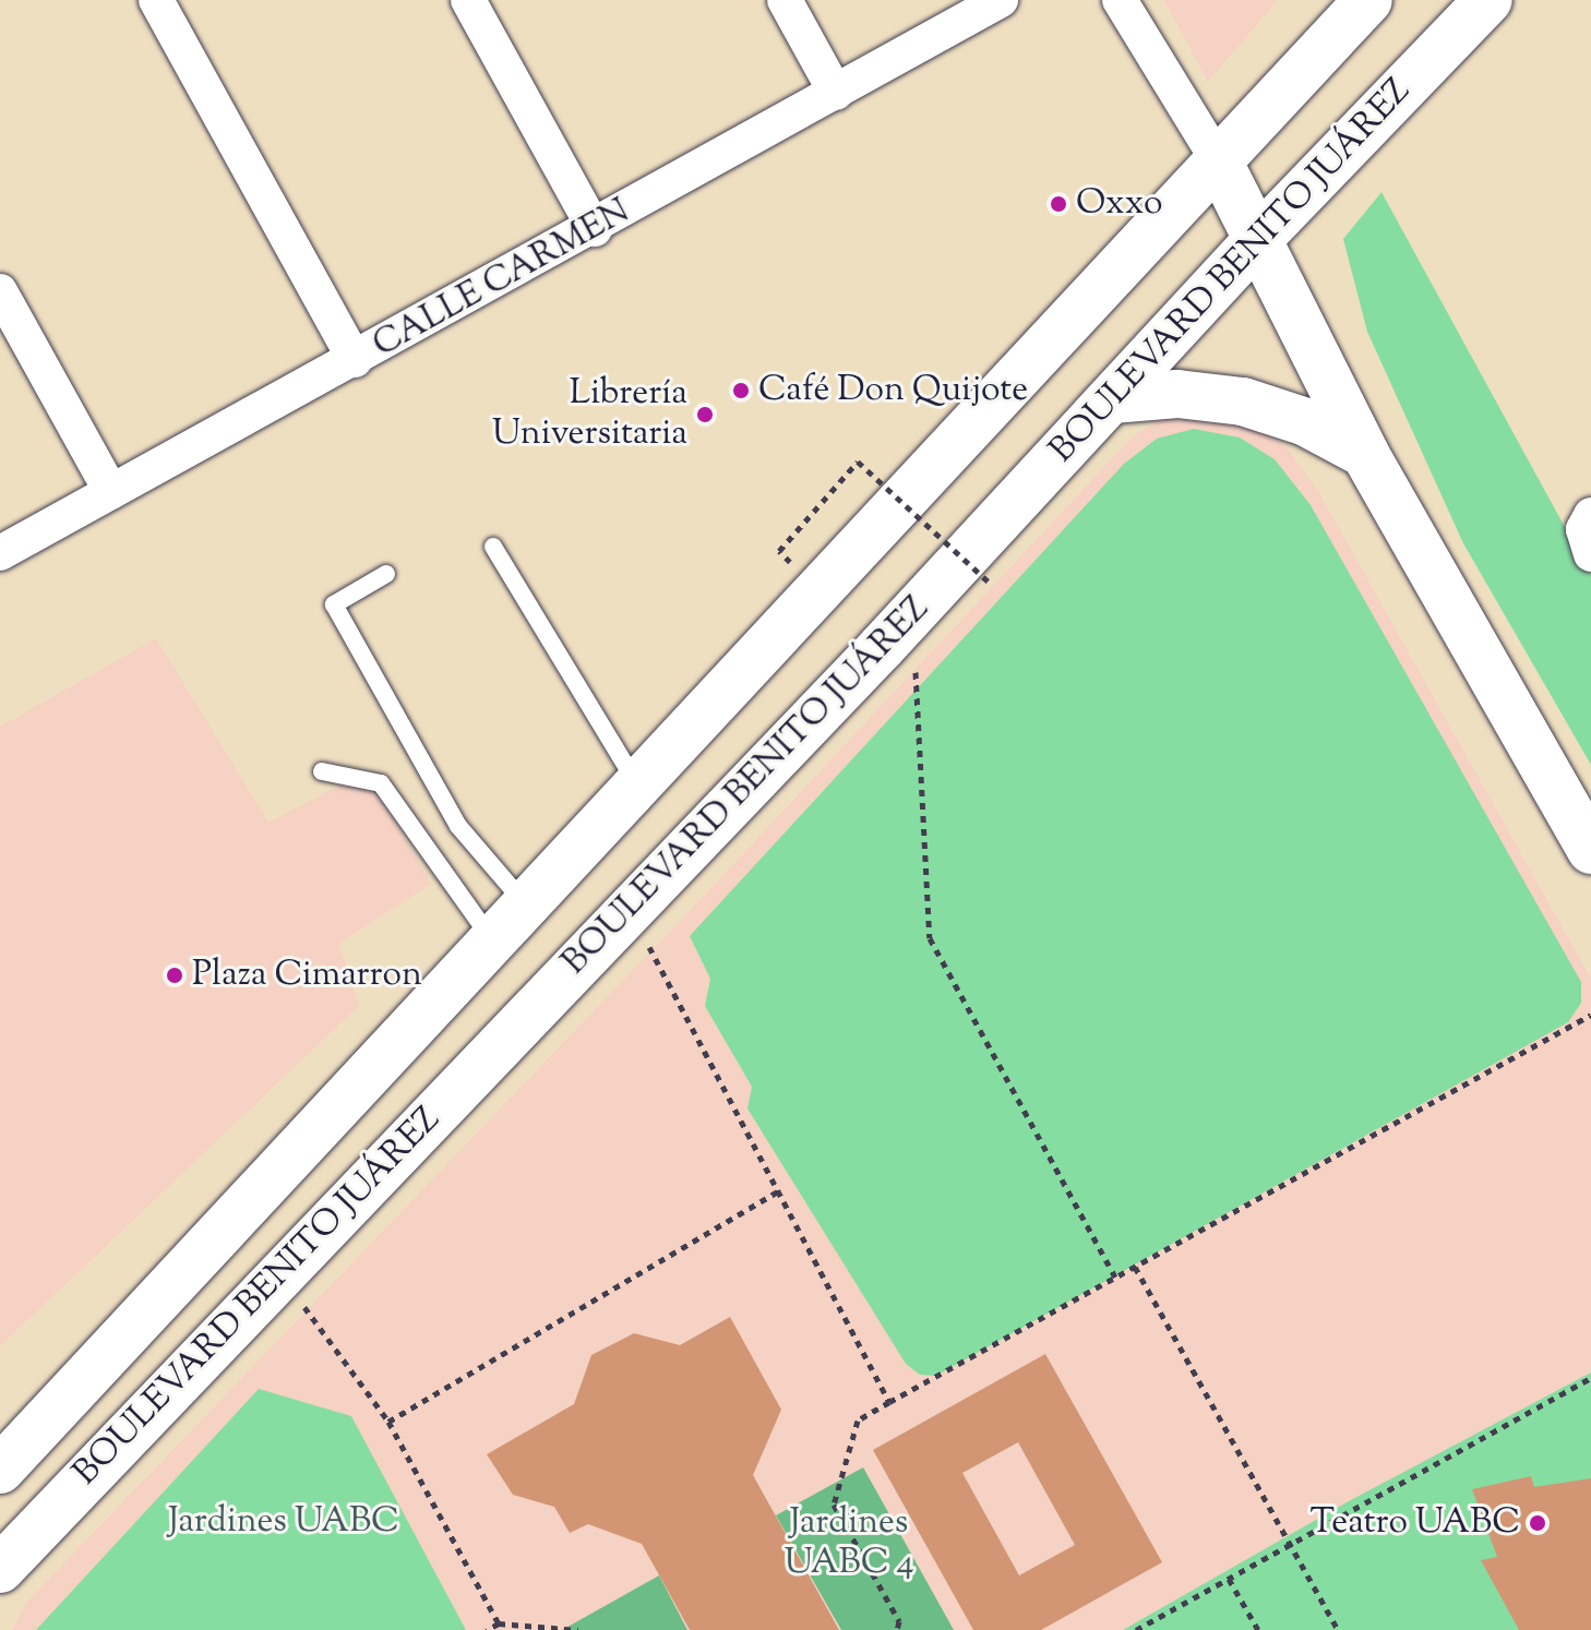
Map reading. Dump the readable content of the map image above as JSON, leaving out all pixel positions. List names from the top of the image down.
{
  "streets": {
    "main road": ["BOULEVARD BENITO JUÁREZ"],
    "street": ["CALLE CARMEN"]
  },
  "parks": ["Jardines UABC", "Jardines UABC 4"],
  "places": [
    "Oxxo",
    "Café Don Quijote",
    "Librería Universitaria",
    "Plaza Cimarron",
    "Teatro UABC"
  ]
}
